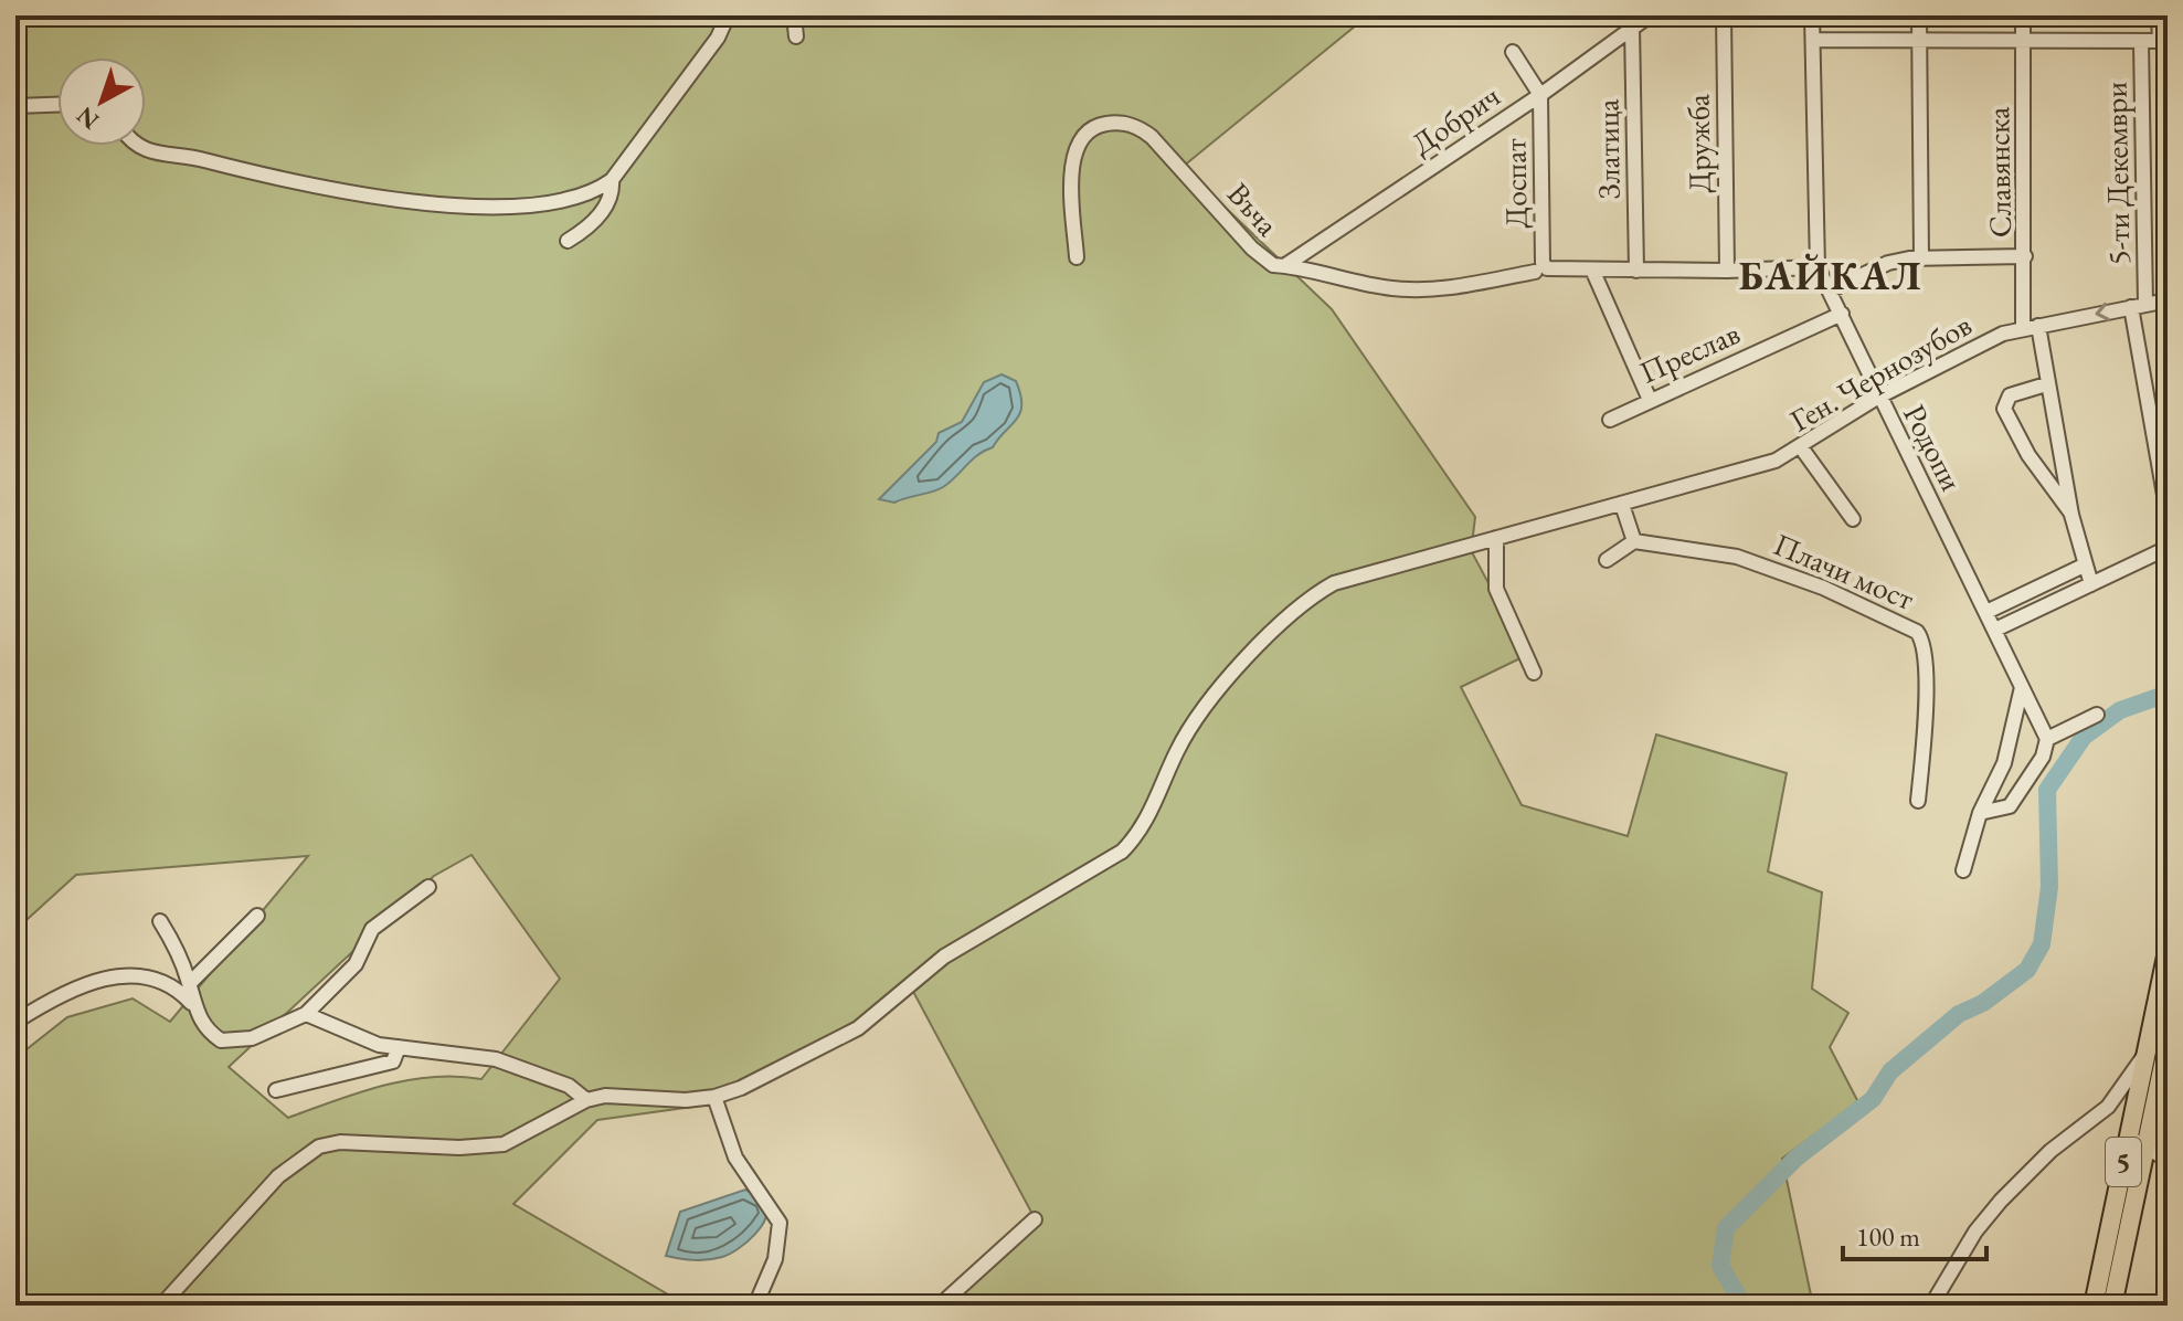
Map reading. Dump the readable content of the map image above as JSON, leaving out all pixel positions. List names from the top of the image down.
{
  "streets": {
    "main road": ["5"],
    "street": [
      "Добрич",
      "Дружба",
      "Златица",
      "Славянска",
      "5-ти Декември",
      "Доспат",
      "Въча",
      "Преслав",
      "Ген. Чернозубов",
      "Родопи",
      "Плачи мост"
    ]
  },
  "crossings": [
    ["Добрич", "Златица"],
    ["Добрич", "Доспат"],
    ["Добрич", "Въча"],
    ["Дружба", "Въча"],
    ["Златица", "Въча"],
    ["Славянска", "Ген. Чернозубов"],
    ["5-ти Декември", "Ген. Чернозубов"],
    ["Доспат", "Въча"],
    ["Въча", "Родопи"],
    ["Преслав", "Родопи"],
    ["Ген. Чернозубов", "Родопи"]
  ],
  "districts": ["БАЙКАЛ"],
  "scale_bar": "100 m",
  "north": "bottom left"
}
